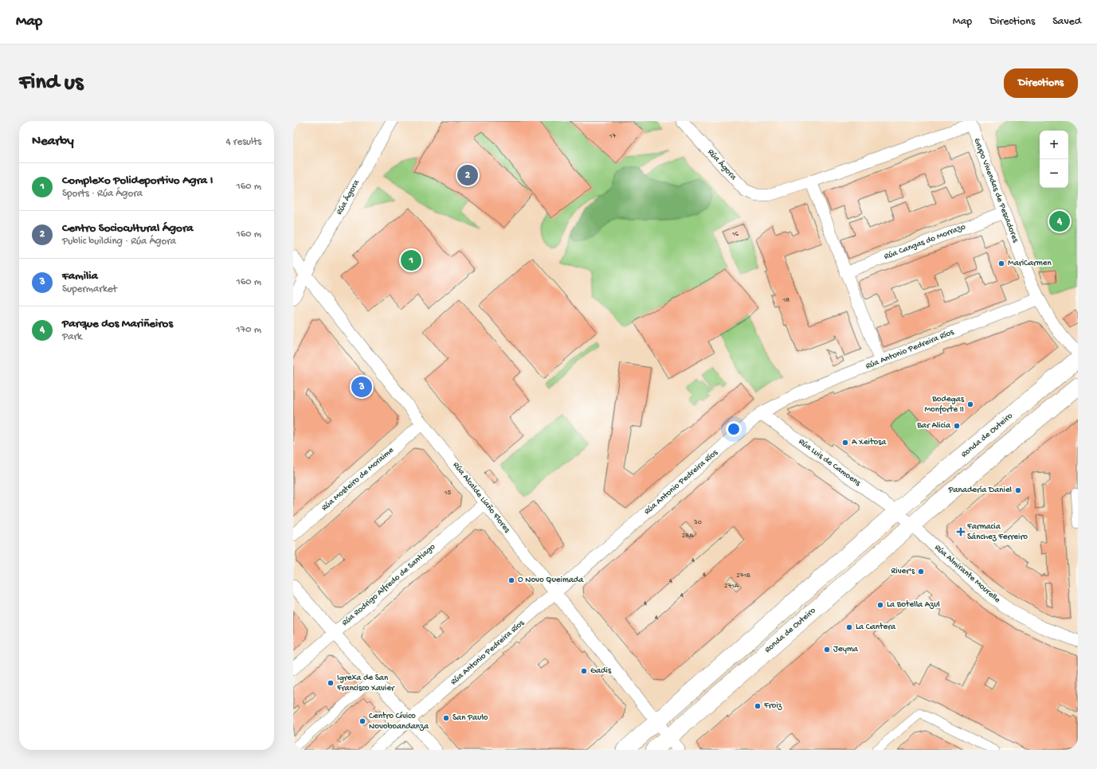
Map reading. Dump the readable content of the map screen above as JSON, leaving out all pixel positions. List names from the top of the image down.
{
  "streets": {
    "main road": ["Ronda de Outeiro"],
    "street": [
      "Rúa Ágora",
      "Grupo Vivendas de Pescadores",
      "Rúa Cangas do Morrazo",
      "Rúa Antonio Pedreira Ríos",
      "Rúa Luis de Camoens",
      "Rúa Mosteiro de Moraime",
      "Rúa Alcalde Liaño Flores",
      "Rúa Almirante Mourelle",
      "Rúa Rodrigo Alfredo de Santiago"
    ]
  },
  "crossings": [
    ["Rúa Ágora", "Grupo Vivendas de Pescadores"],
    ["Rúa Ágora", "Rúa Alcalde Liaño Flores"],
    ["Grupo Vivendas de Pescadores", "Rúa Cangas do Morrazo"],
    ["Grupo Vivendas de Pescadores", "Rúa Antonio Pedreira Ríos"],
    ["Rúa Antonio Pedreira Ríos", "Rúa Luis de Camoens"],
    ["Rúa Antonio Pedreira Ríos", "Rúa Alcalde Liaño Flores"],
    ["Ronda de Outeiro", "Rúa Luis de Camoens"],
    ["Ronda de Outeiro", "Rúa Alcalde Liaño Flores"],
    ["Ronda de Outeiro", "Rúa Almirante Mourelle"],
    ["Rúa Mosteiro de Moraime", "Rúa Alcalde Liaño Flores"],
    ["Rúa Alcalde Liaño Flores", "Rúa Rodrigo Alfredo de Santiago"]
  ],
  "places": {
    "other": [
      "MariCarmen",
      "Bodegas Monforte II",
      "Bar Alicia",
      "A Xeitosa",
      "Panadería Daniel",
      "River's",
      "O Novo Queimada",
      "La Botella Azul",
      "La Cantera",
      "Jeyma",
      "Gadis",
      "Igrexa de San Francisco Xavier",
      "Froiz",
      "San Paulo",
      "Centro Cívico Novoboandanza"
    ],
    "health": ["Farmacia Sánchez Ferreiro"]
  },
  "house_numbers": [
    "17",
    "16",
    "18",
    "15",
    "30",
    "28A",
    "4",
    "4",
    "271B",
    "4",
    "271A",
    "4",
    "4",
    "4"
  ],
  "page": {
    "header": "Map",
    "nav": ["Map", "Directions", "Saved"],
    "buttons": "Directions",
    "title": "Find us",
    "heading": ["Nearby", "4 results"],
    "map_buttons": ["+", "−"],
    "list": [
      {
        "mark": "1",
        "name": "Complexo Polideportivo Agra I",
        "note": "Sports · Rúa Ágora",
        "value": "160 m"
      },
      {
        "mark": "2",
        "name": "Centro Sociocultural Ágora",
        "note": "Public building · Rúa Ágora",
        "value": "160 m"
      },
      {
        "mark": "3",
        "name": "Familia",
        "note": "Supermarket",
        "value": "160 m"
      },
      {
        "mark": "4",
        "name": "Parque dos Mariñeiros",
        "note": "Park",
        "value": "170 m"
      }
    ],
    "pins": [
      "2",
      "4",
      "1",
      "3"
    ]
  }
}
